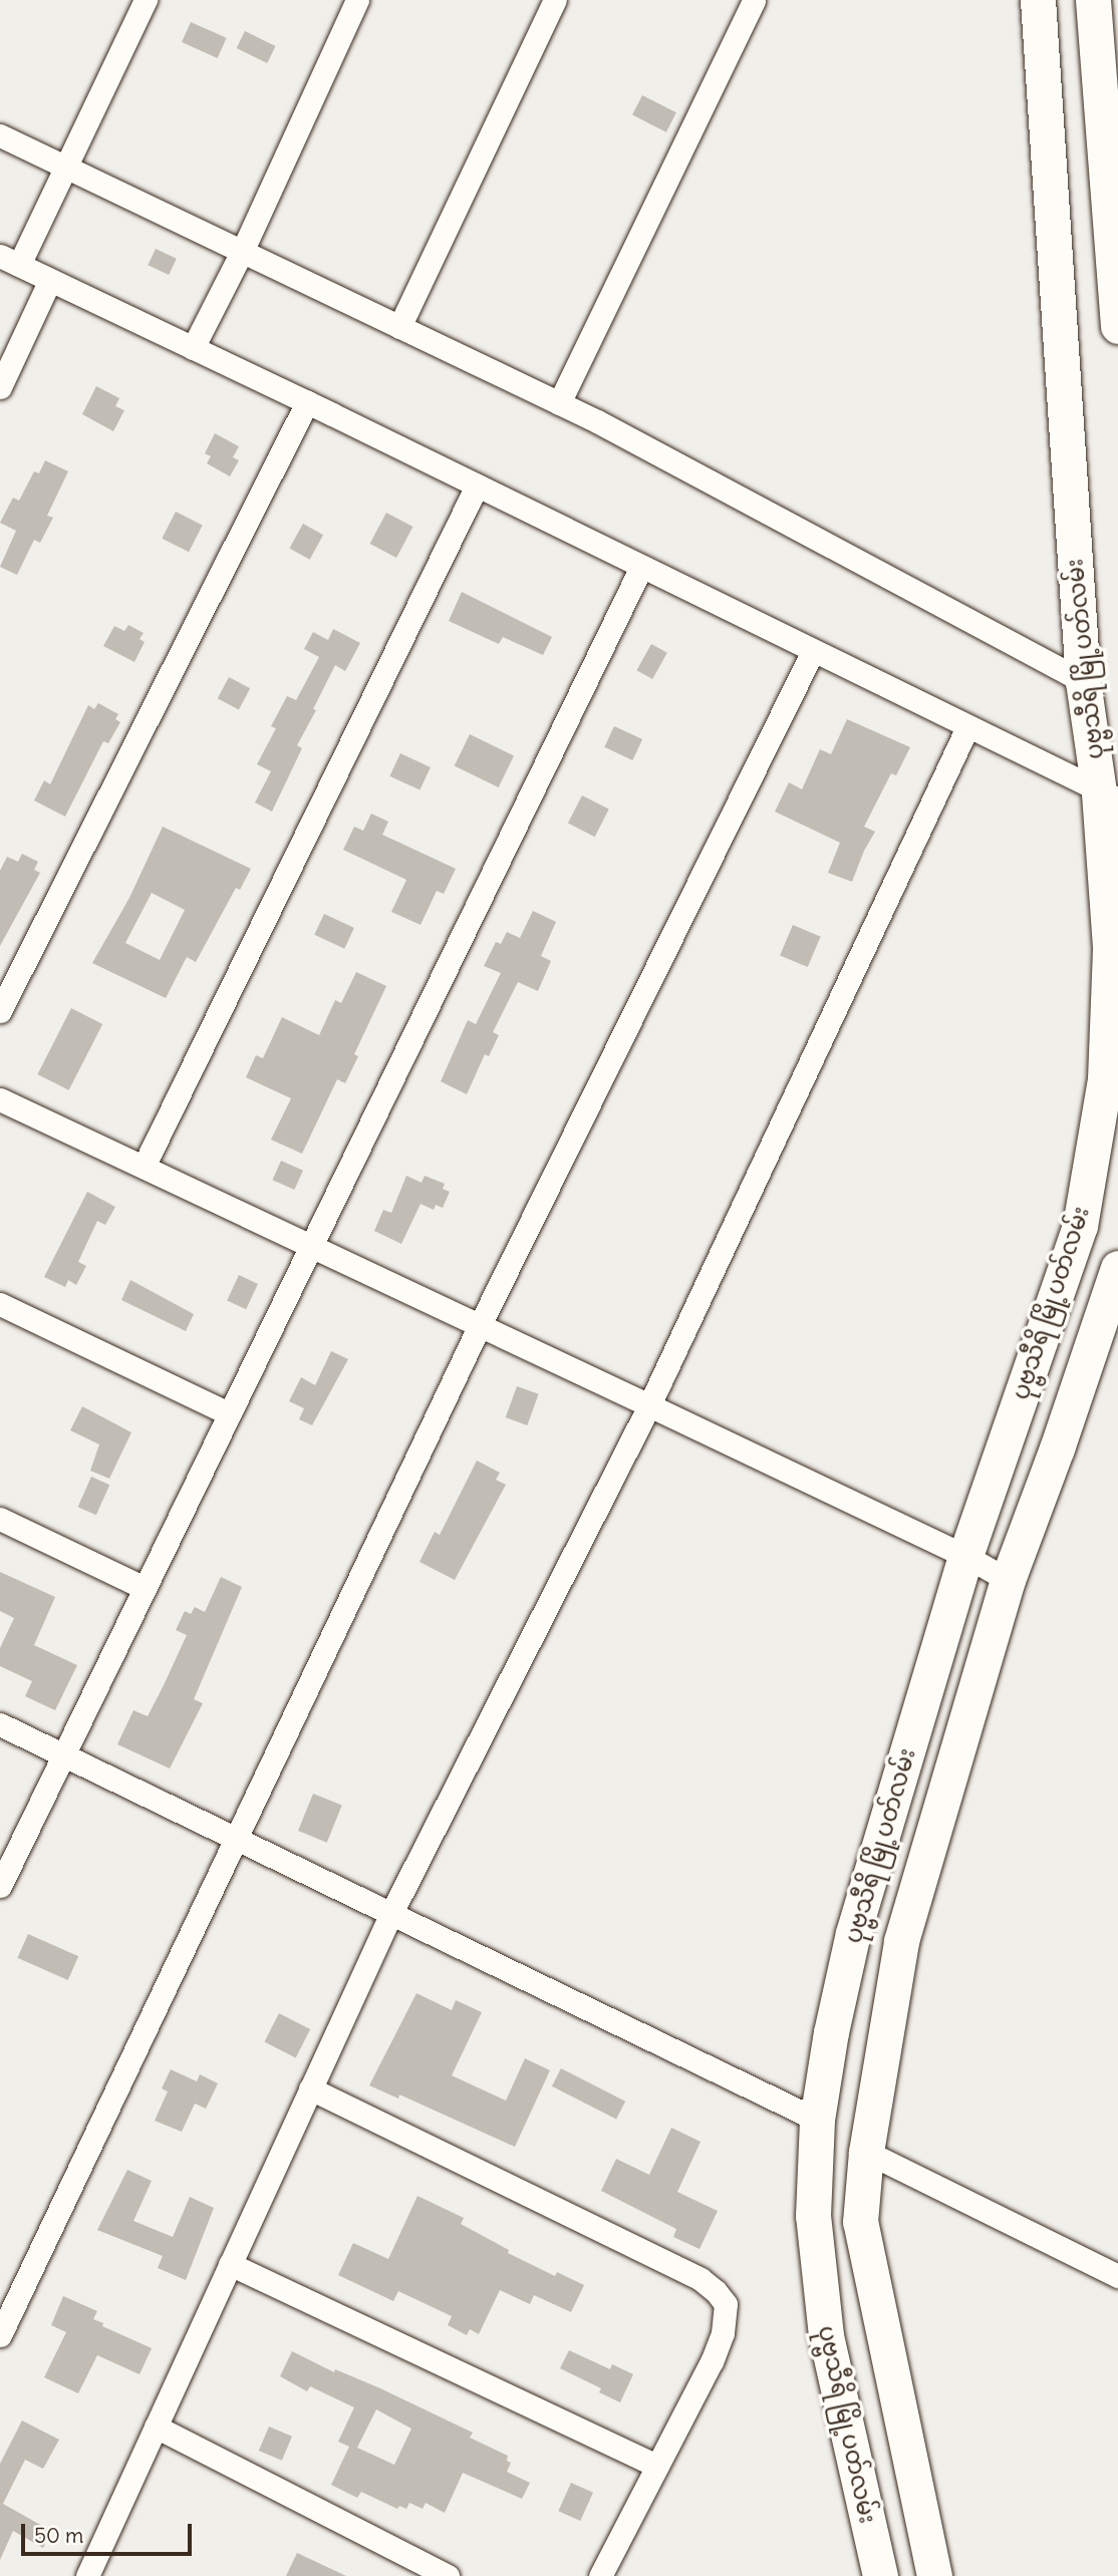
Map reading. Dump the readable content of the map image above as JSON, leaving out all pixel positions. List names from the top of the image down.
{
  "streets": {
    "main road": ["ပုဗ္ဗသီရိ မြို့ပတ်လမ်း"]
  },
  "scale_bar": "50 m"
}
